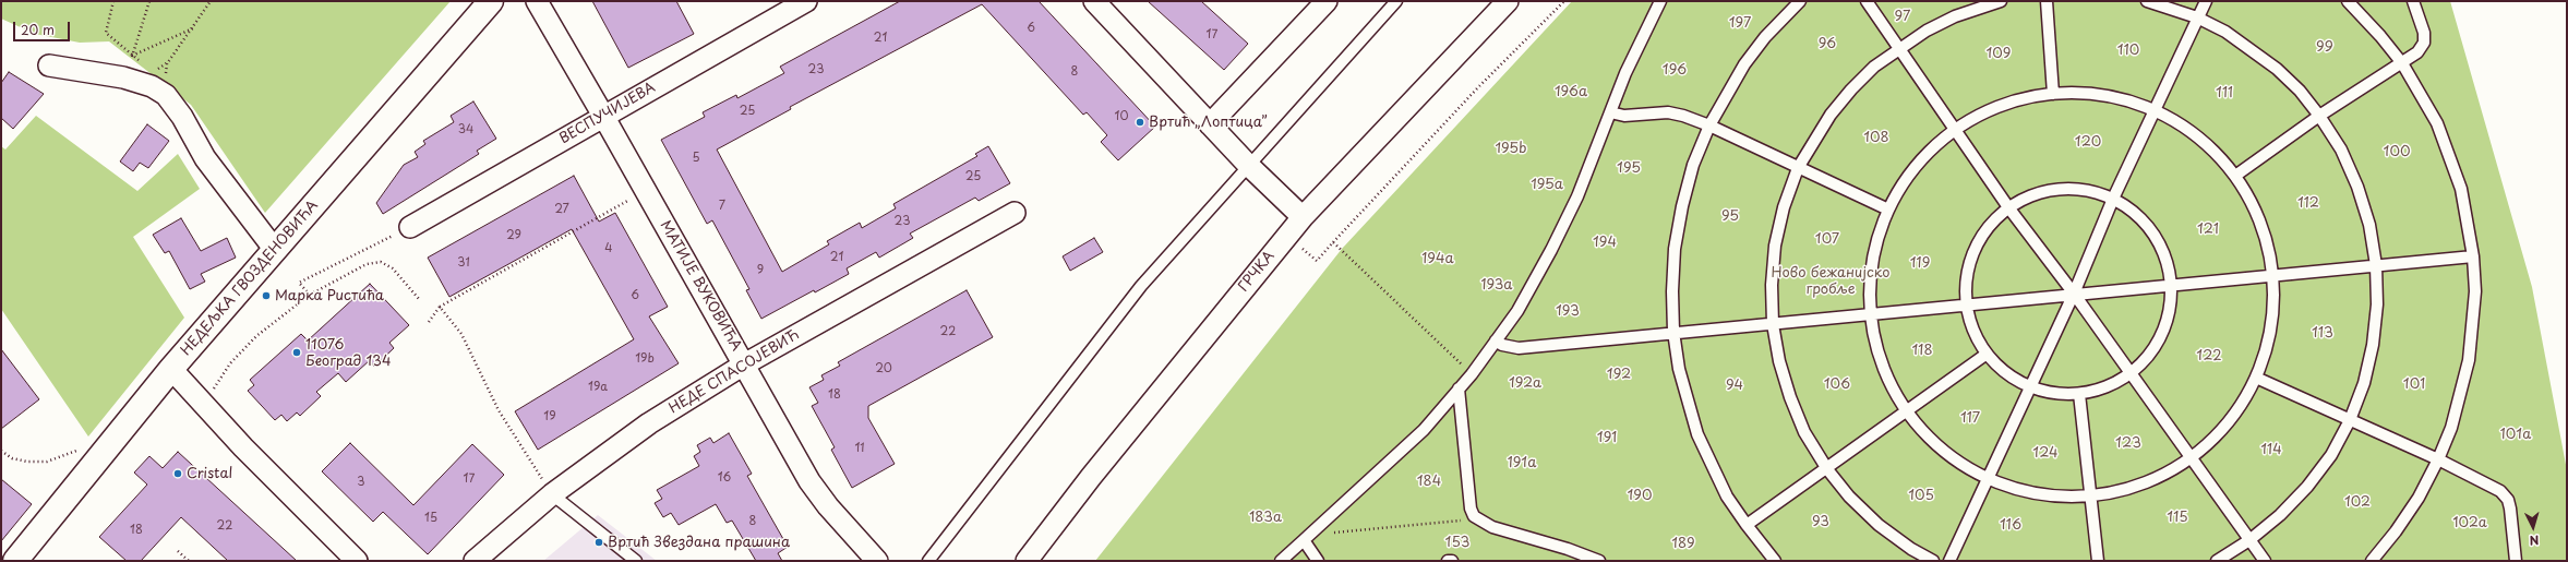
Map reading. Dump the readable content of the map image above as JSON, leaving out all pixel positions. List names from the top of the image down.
{
  "streets": {
    "main road": ["НЕДЕЉКА ГВОЗДЕНОВИЋА"],
    "street": [
      "ВЕСПУЧИЈЕВА",
      "ГРЧКА",
      "МАТИЈЕ ВУКОВИЋА",
      "НЕДЕ СПАСОЈЕВИЋ"
    ]
  },
  "crossings": [
    ["ВЕСПУЧИЈЕВА", "МАТИЈЕ ВУКОВИЋА"],
    ["МАТИЈЕ ВУКОВИЋА", "НЕДЕ СПАСОЈЕВИЋ"]
  ],
  "parks": [
    "97",
    "197",
    "96",
    "99",
    "110",
    "109",
    "196",
    "196a",
    "111",
    "108",
    "120",
    "195b",
    "100",
    "195",
    "195a",
    "112",
    "95",
    "121",
    "107",
    "194",
    "194a",
    "119",
    "Ново бежанијско гробље",
    "193a",
    "193",
    "113",
    "118",
    "122",
    "192",
    "192а",
    "106",
    "101",
    "94",
    "117",
    "101a",
    "191",
    "123",
    "114",
    "124",
    "191a",
    "184",
    "190",
    "105",
    "102",
    "183a",
    "115",
    "93",
    "102a",
    "116",
    "153",
    "189"
  ],
  "places": [
    "Вртић „Лоптица”",
    "Марка Ристића",
    "11076 Београд 134",
    "Cristal",
    "Вртић Звездана прашина"
  ],
  "house_numbers": [
    "6",
    "17",
    "21",
    "23",
    "8",
    "25",
    "10",
    "34",
    "5",
    "25",
    "7",
    "27",
    "23",
    "29",
    "4",
    "21",
    "31",
    "9",
    "6",
    "22",
    "19b",
    "20",
    "19a",
    "18",
    "19",
    "11",
    "16",
    "17",
    "3",
    "15",
    "8",
    "22",
    "18"
  ],
  "scale_bar": "20 m",
  "north": "bottom"
}
